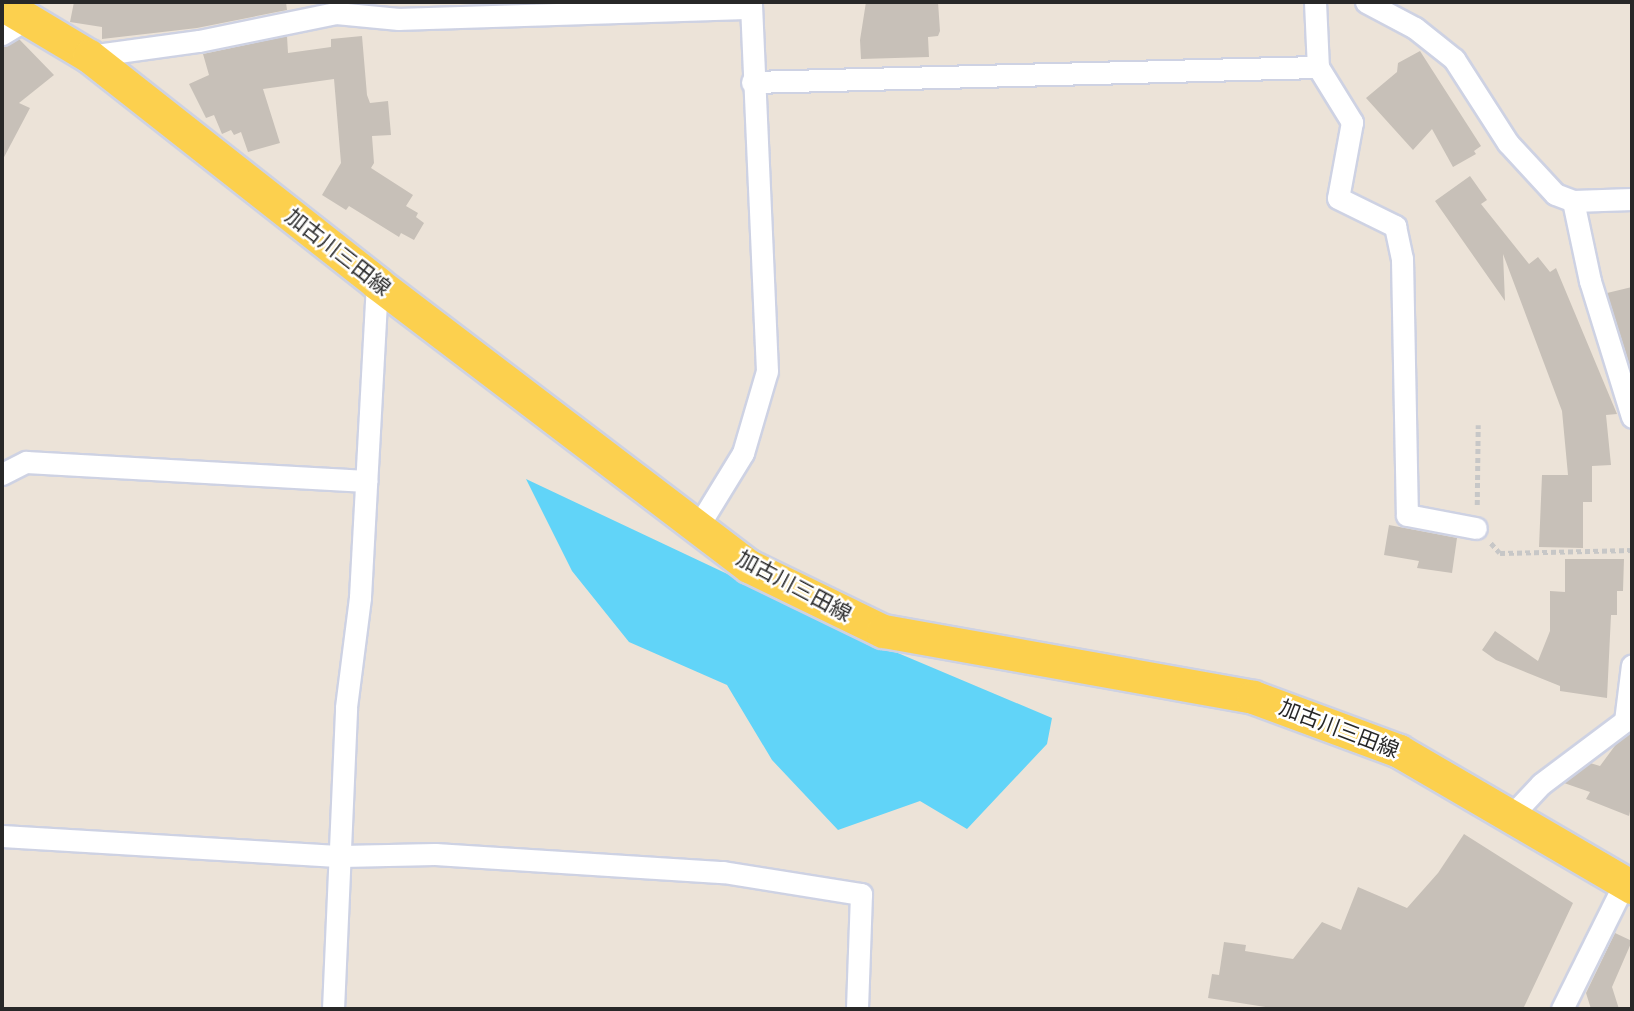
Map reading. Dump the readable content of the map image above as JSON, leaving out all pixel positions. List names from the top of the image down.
{
  "streets": {
    "main road": ["加古川三田線"]
  }
}
